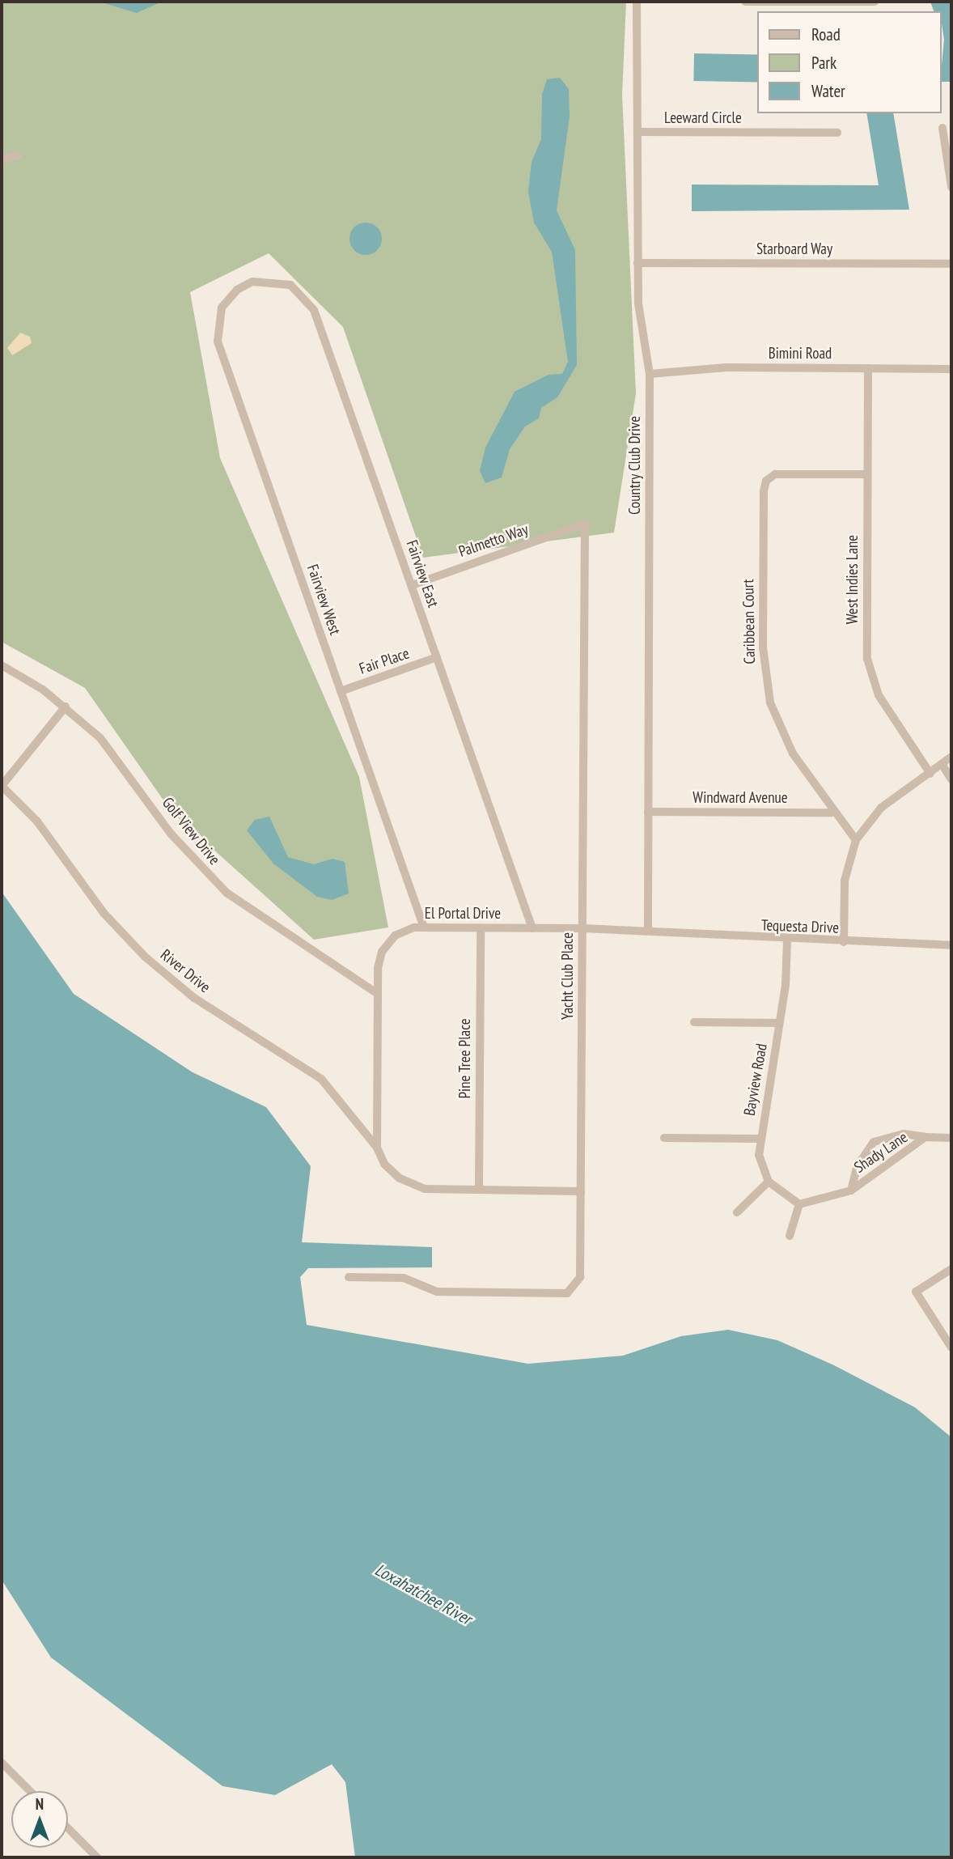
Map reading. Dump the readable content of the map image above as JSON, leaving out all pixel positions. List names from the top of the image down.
{
  "streets": {
    "street": [
      "Leeward Circle",
      "Starboard Way",
      "Bimini Road",
      "Country Club Drive",
      "Palmetto Way",
      "Fairview East",
      "West Indies Lane",
      "Fairview West",
      "Caribbean Court",
      "Fair Place",
      "Windward Avenue",
      "Golf View Drive",
      "El Portal Drive",
      "Tequesta Drive",
      "River Drive",
      "Yacht Club Place",
      "Pine Tree Place",
      "Bayview Road",
      "Shady Lane"
    ]
  },
  "crossings": [
    ["Leeward Circle", "Country Club Drive"],
    ["Starboard Way", "Country Club Drive"],
    ["Bimini Road", "Country Club Drive"],
    ["Bimini Road", "West Indies Lane"],
    ["Country Club Drive", "Windward Avenue"],
    ["Country Club Drive", "El Portal Drive"],
    ["Country Club Drive", "Tequesta Drive"],
    ["Palmetto Way", "Fairview East"],
    ["Palmetto Way", "Yacht Club Place"],
    ["Fairview East", "Fairview West"],
    ["Fairview East", "Fair Place"],
    ["Fairview East", "El Portal Drive"],
    ["West Indies Lane", "Caribbean Court"],
    ["Fairview West", "Fair Place"],
    ["Fairview West", "El Portal Drive"],
    ["Caribbean Court", "Windward Avenue"],
    ["Golf View Drive", "El Portal Drive"],
    ["El Portal Drive", "Tequesta Drive"],
    ["El Portal Drive", "River Drive"],
    ["El Portal Drive", "Yacht Club Place"],
    ["El Portal Drive", "Pine Tree Place"],
    ["Tequesta Drive", "Bayview Road"]
  ],
  "water": ["Loxahatchee River"],
  "legend": ["Road", "Park", "Water"],
  "north": "top"
}
